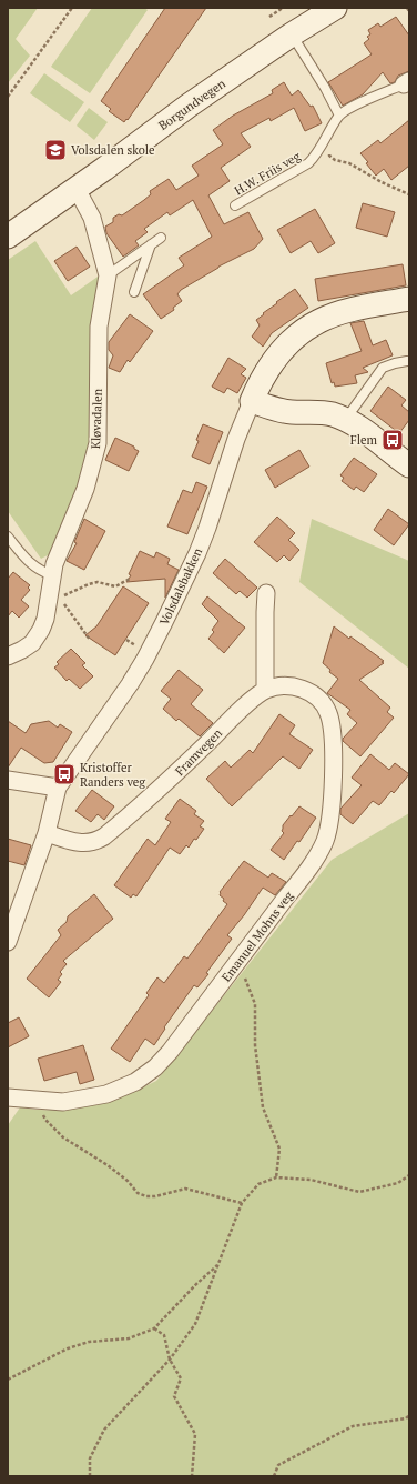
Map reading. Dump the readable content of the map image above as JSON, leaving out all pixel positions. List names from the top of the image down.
{
  "streets": {
    "main road": ["Borgundvegen", "Volsdalsbakken"],
    "street": ["Kløvadalen", "Framvegen", "Emanuel Mohns veg"],
    "lane": ["H.W. Friis veg"]
  },
  "crossings": [
    ["Borgundvegen", "Kløvadalen"],
    ["Volsdalsbakken", "Framvegen"],
    ["Framvegen", "Emanuel Mohns veg"]
  ],
  "places": {
    "school or university": ["Volsdalen skole"],
    "bus stop": ["Flem", "Kristoffer Randers veg"]
  }
}
